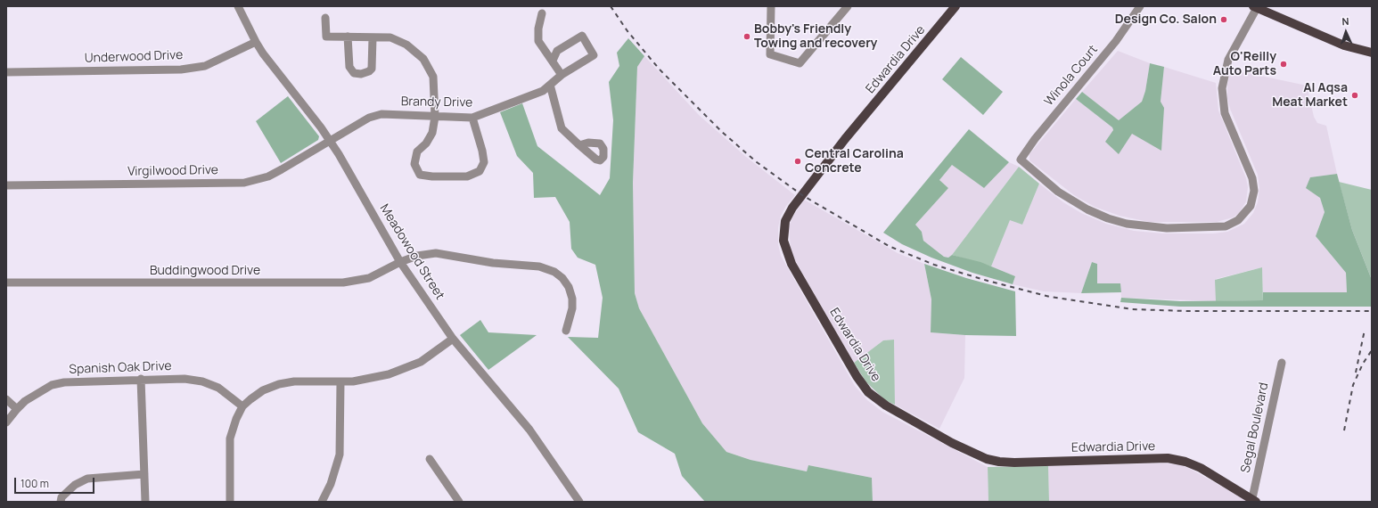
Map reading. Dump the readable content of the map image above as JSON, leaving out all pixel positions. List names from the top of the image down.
{
  "streets": {
    "main road": ["Edwardia Drive"],
    "street": [
      "Underwood Drive",
      "Winola Court",
      "Brandy Drive",
      "Virgilwood Drive",
      "Meadowood Street",
      "Buddingwood Drive",
      "Spanish Oak Drive",
      "Segal Boulevard"
    ]
  },
  "crossings": [
    ["Underwood Drive", "Meadowood Street"],
    ["Edwardia Drive", "Segal Boulevard"],
    ["Brandy Drive", "Virgilwood Drive"],
    ["Brandy Drive", "Meadowood Street"],
    ["Virgilwood Drive", "Meadowood Street"],
    ["Meadowood Street", "Buddingwood Drive"]
  ],
  "places": [
    "Design Co. Salon",
    "Bobby's Friendly Towing and recovery",
    "O'Reilly Auto Parts",
    "Al Aqsa Meat Market",
    "Central Carolina Concrete"
  ],
  "scale_bar": "100 m",
  "north": "top"
}
